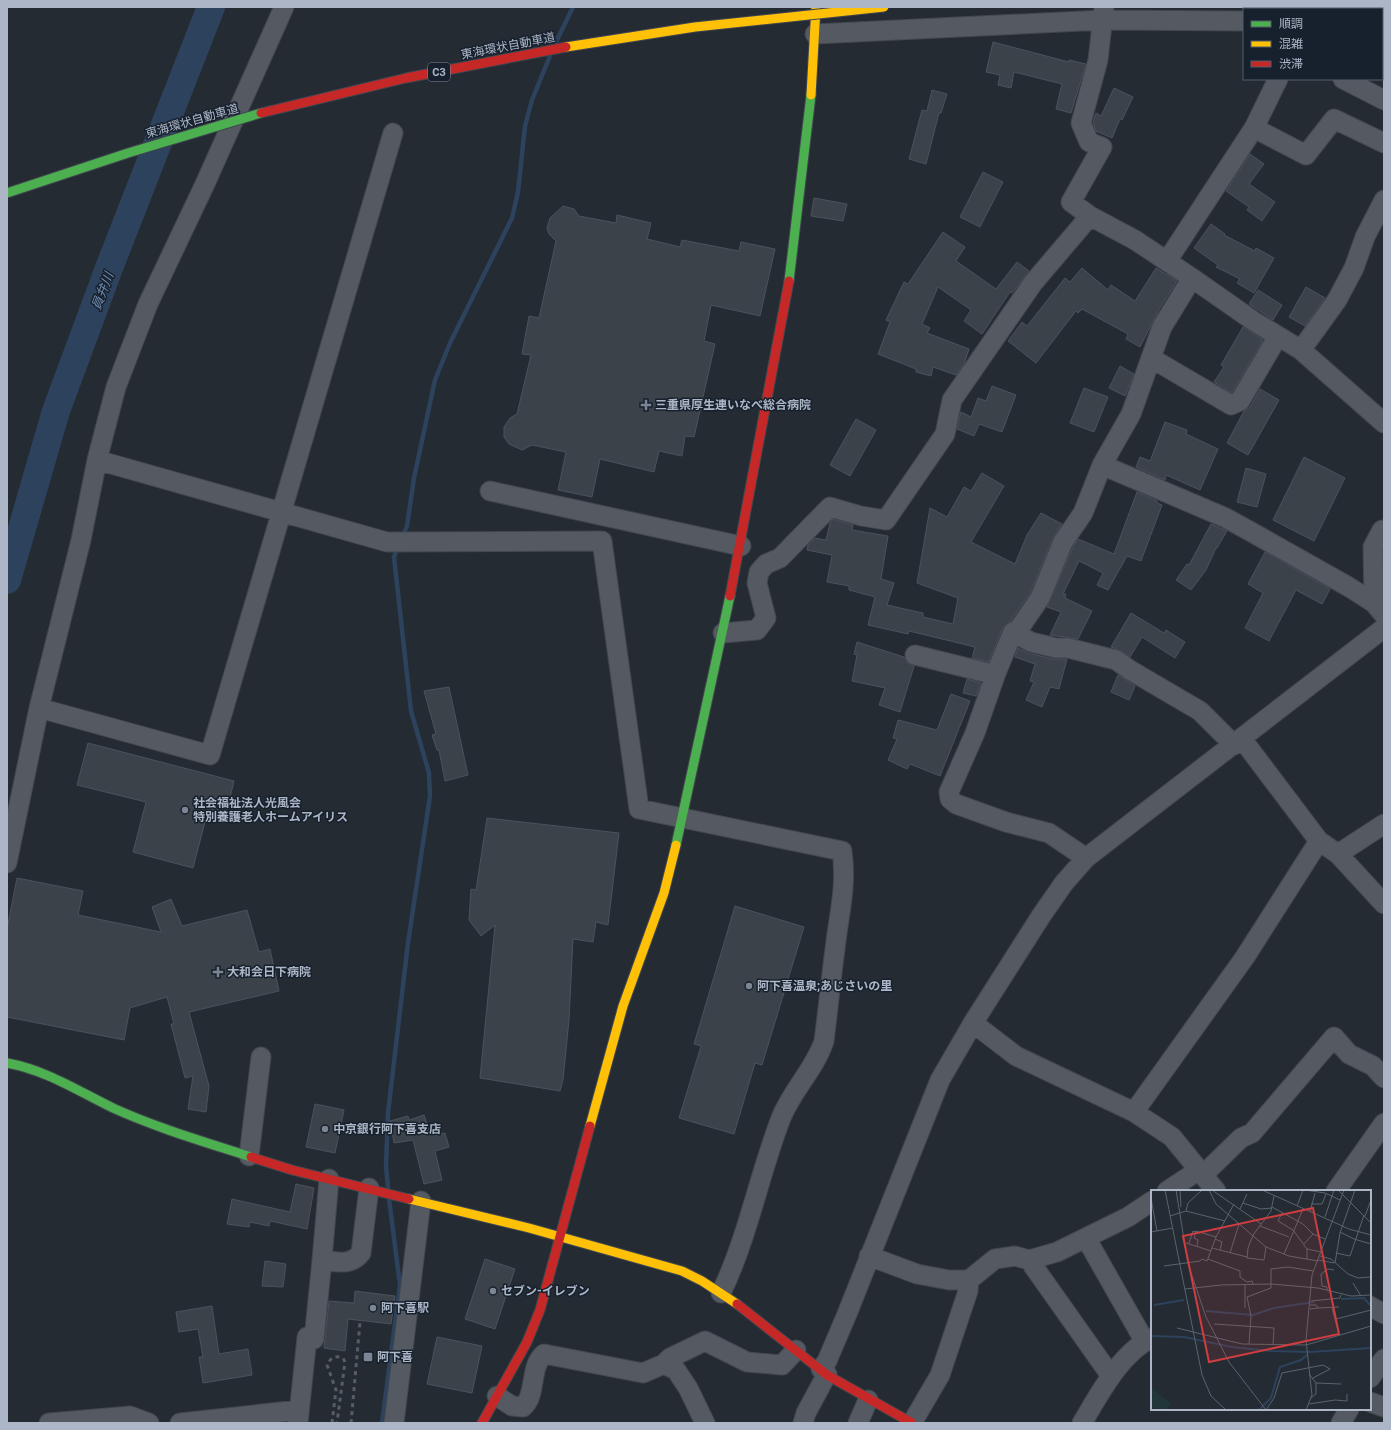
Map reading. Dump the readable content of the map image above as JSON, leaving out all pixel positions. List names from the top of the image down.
{
  "streets": {
    "main road": ["東海環状自動車道", "C3"]
  },
  "water": ["員弁川"],
  "places": {
    "health": ["三重県厚生連いなべ総合病院", "大和会日下病院"],
    "other": [
      "社会福祉法人光風会 特別養護老人ホームアイリス",
      "阿下喜温泉;あじさいの里",
      "中京銀行阿下喜支店",
      "セブン-イレブン",
      "阿下喜駅"
    ],
    "transit": ["阿下喜"]
  },
  "legend": ["順調", "混雑", "渋滞"]
}
